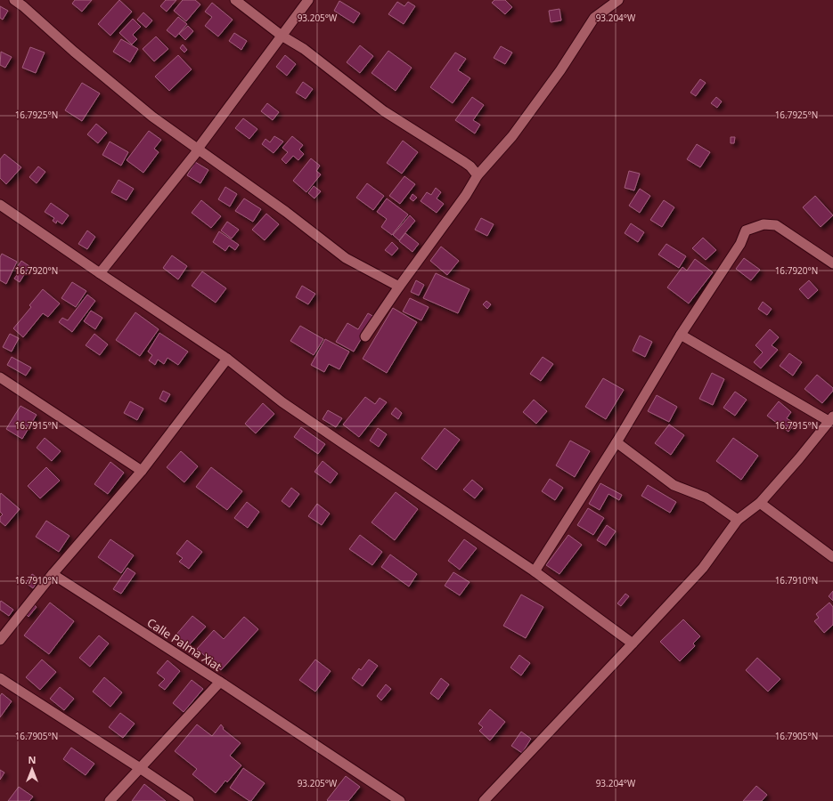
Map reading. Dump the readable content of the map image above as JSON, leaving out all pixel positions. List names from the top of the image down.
{
  "streets": {
    "street": ["Calle Palma Xiat"]
  },
  "north": "top",
  "coordinates": [
    "93.205°W",
    "93.204°W",
    "16.7925°N",
    "16.7920°N",
    "16.7915°N",
    "16.7910°N",
    "16.7905°N"
  ]
}
